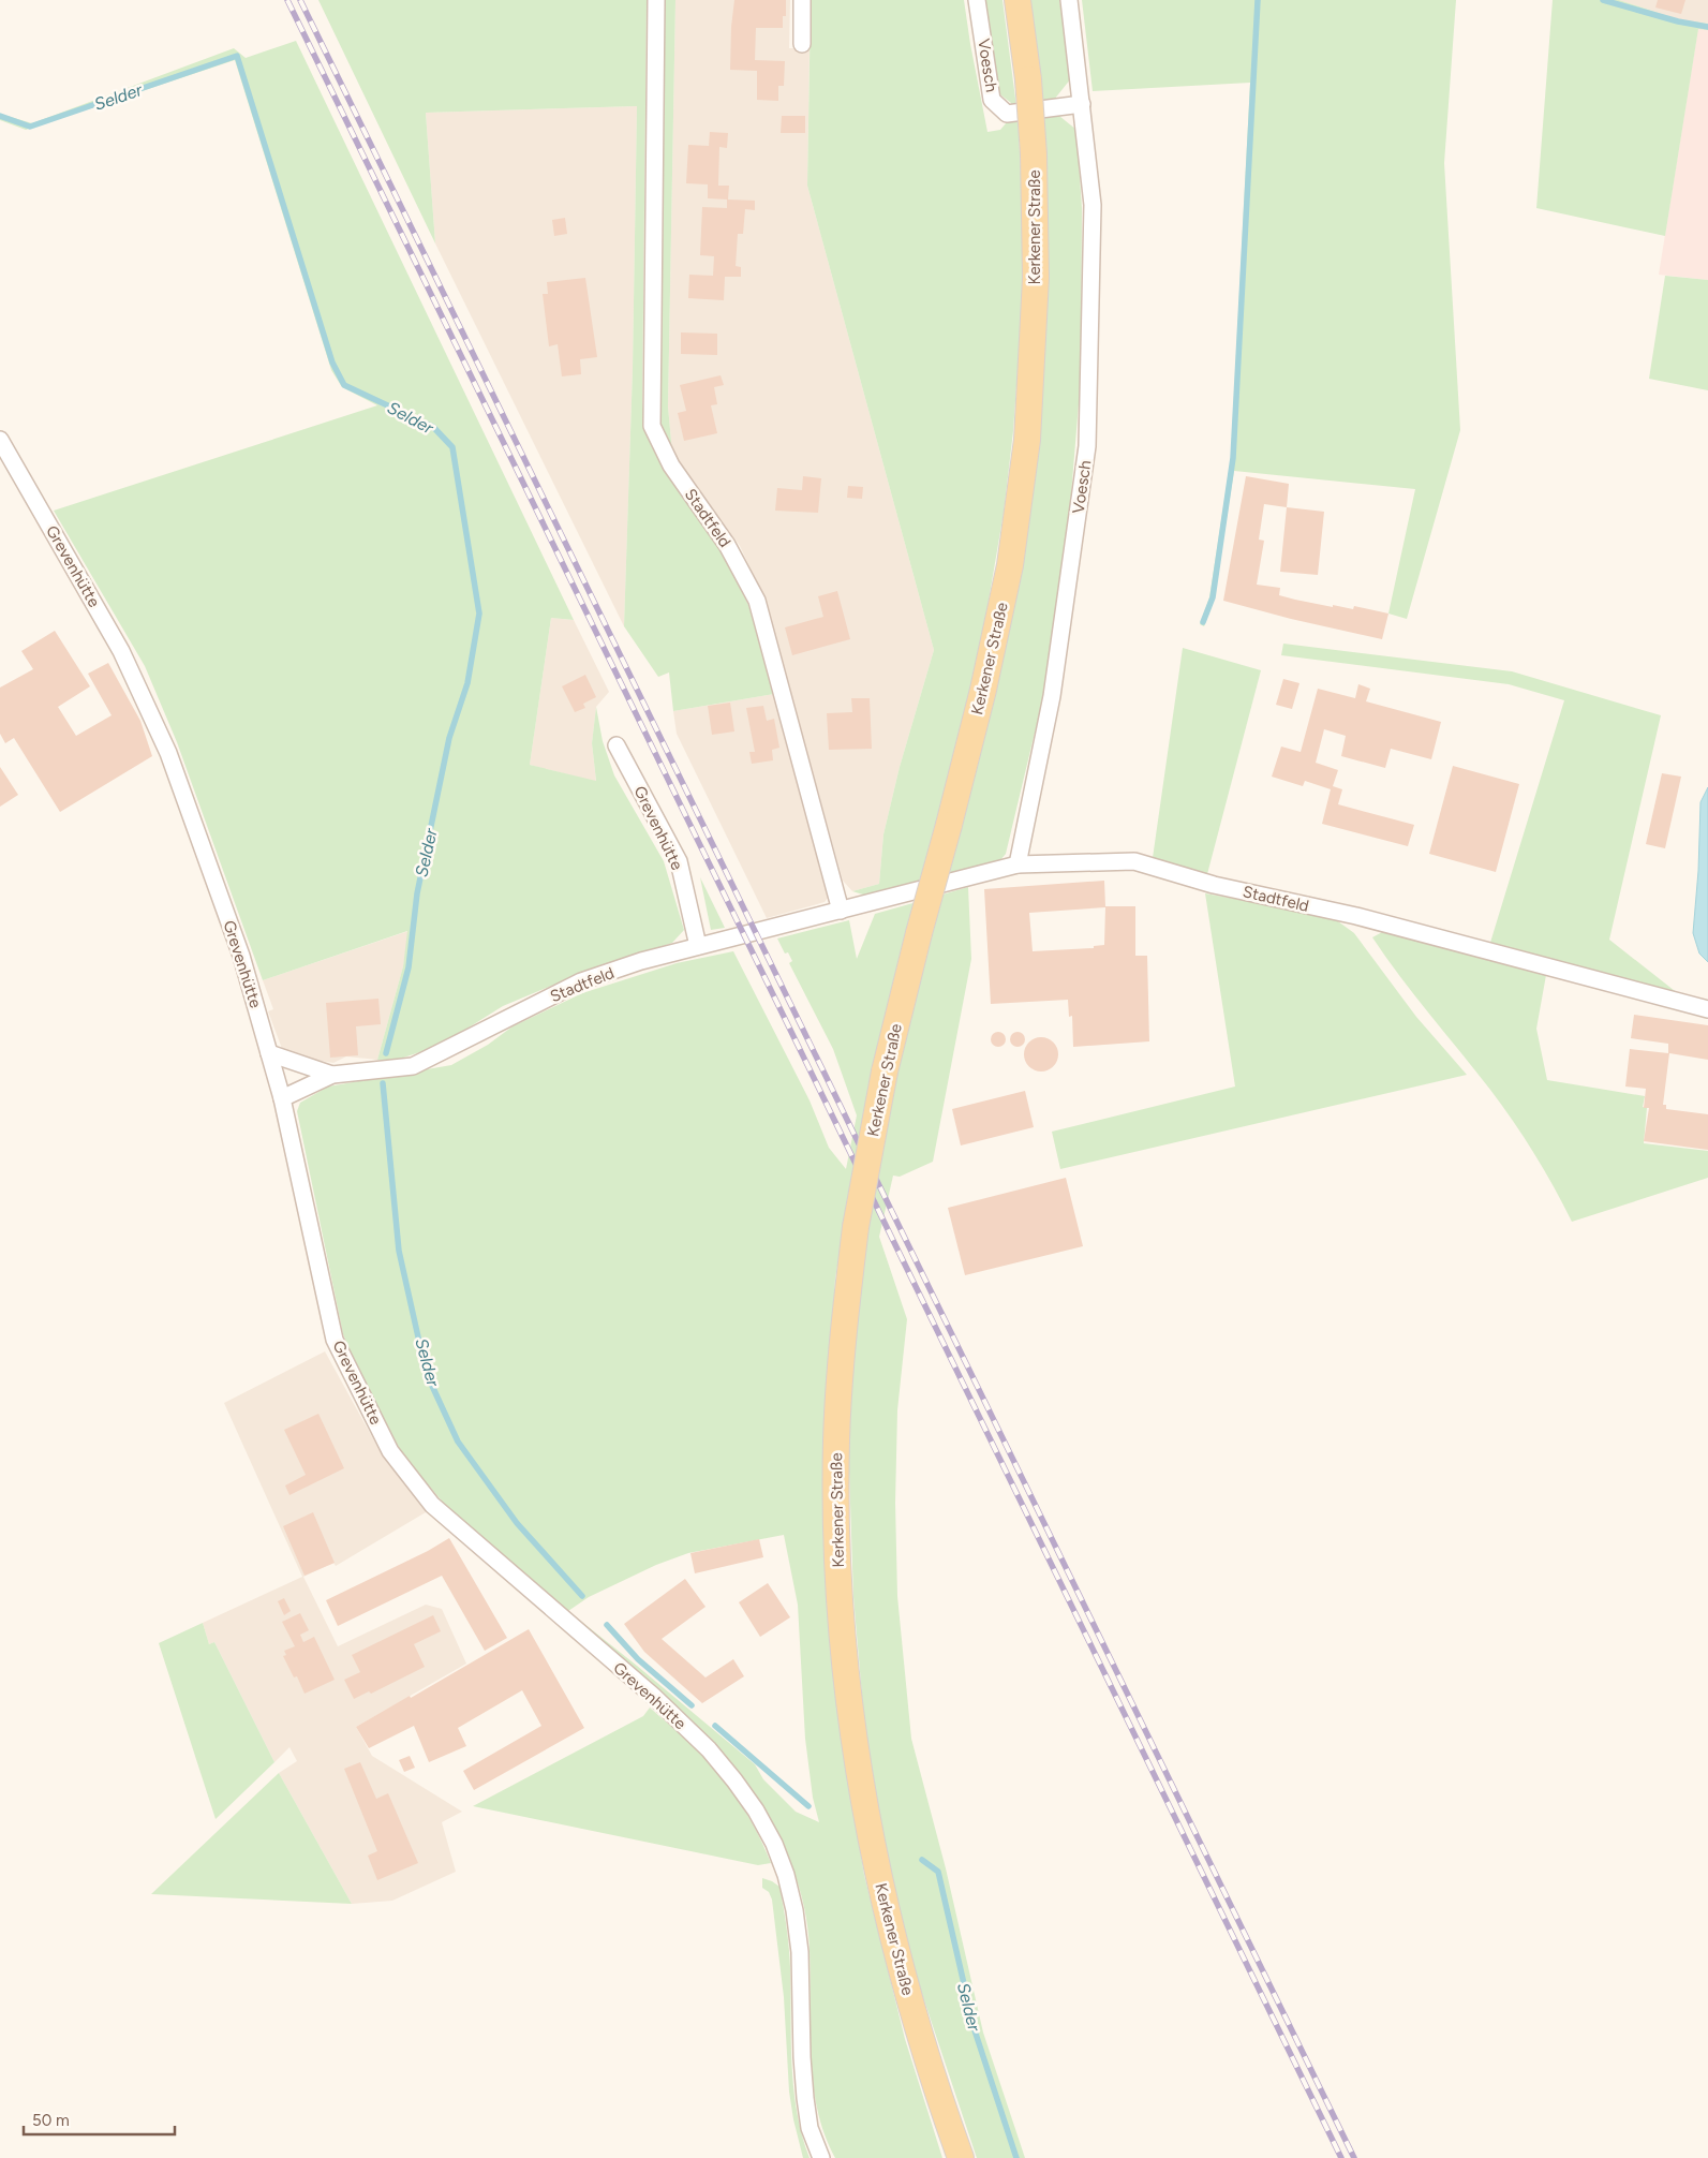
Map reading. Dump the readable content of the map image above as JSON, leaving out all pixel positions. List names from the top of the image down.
{
  "streets": {
    "main road": ["Kerkener Straße"],
    "street": ["Voesch", "Stadtfeld", "Grevenhütte"]
  },
  "crossings": [
    ["Voesch", "Stadtfeld"],
    ["Stadtfeld", "Grevenhütte"]
  ],
  "water": ["Selder"],
  "scale_bar": "50 m"
}
